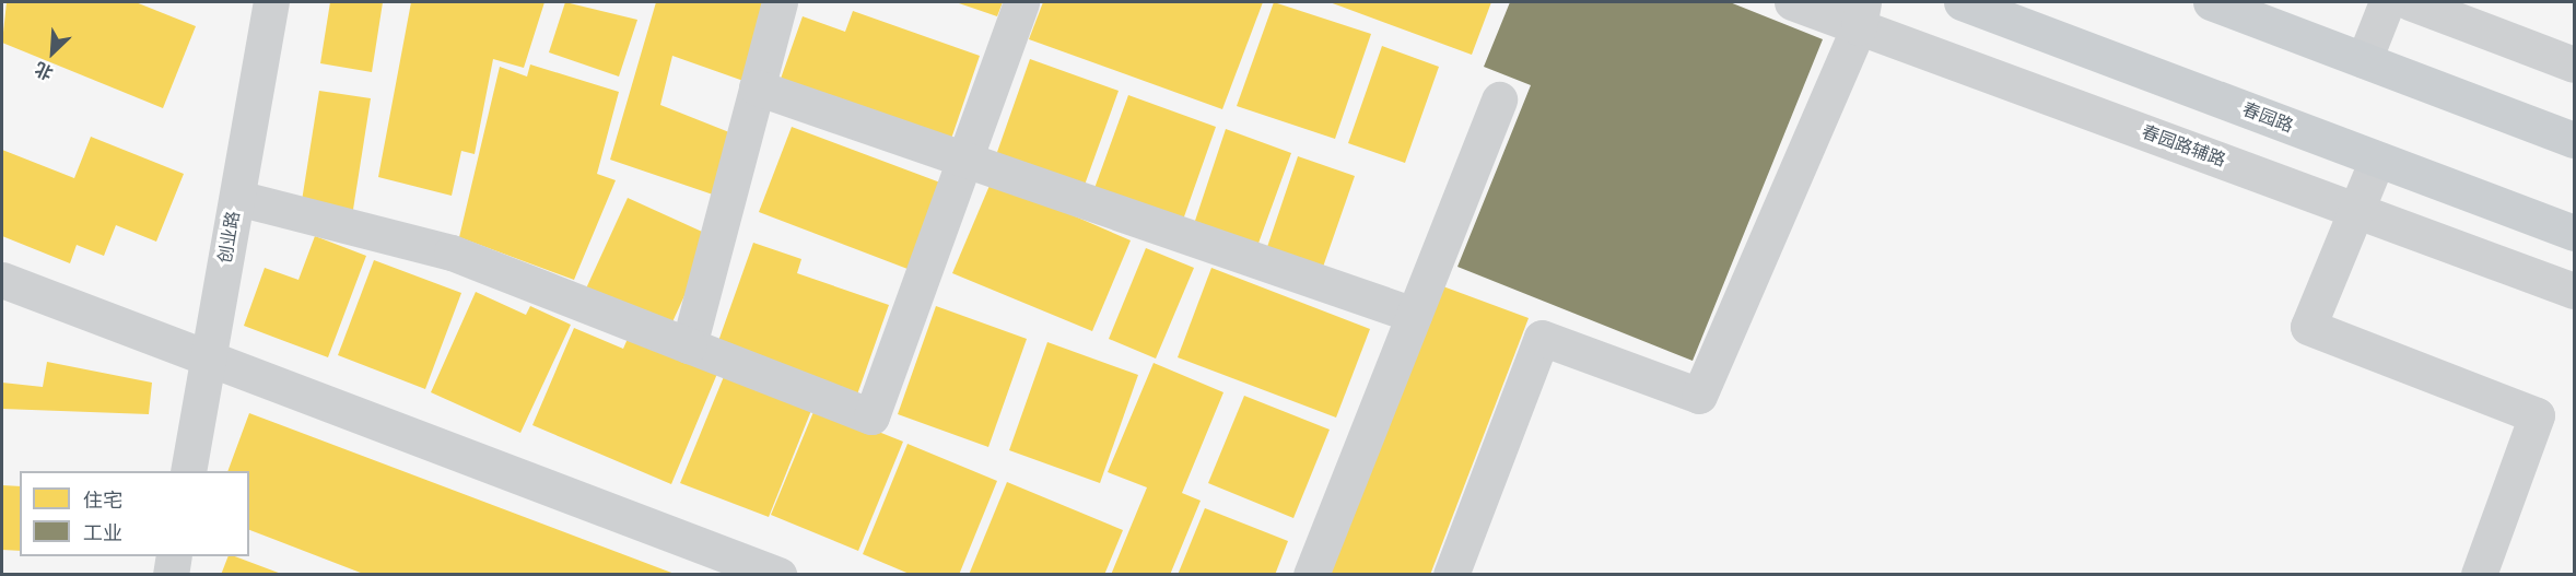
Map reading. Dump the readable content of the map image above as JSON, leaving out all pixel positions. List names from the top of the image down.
{
  "streets": {
    "main road": ["春园路"],
    "street": ["春园路辅路", "创业路"]
  },
  "legend": ["住宅", "工业"],
  "north": "bottom left"
}
